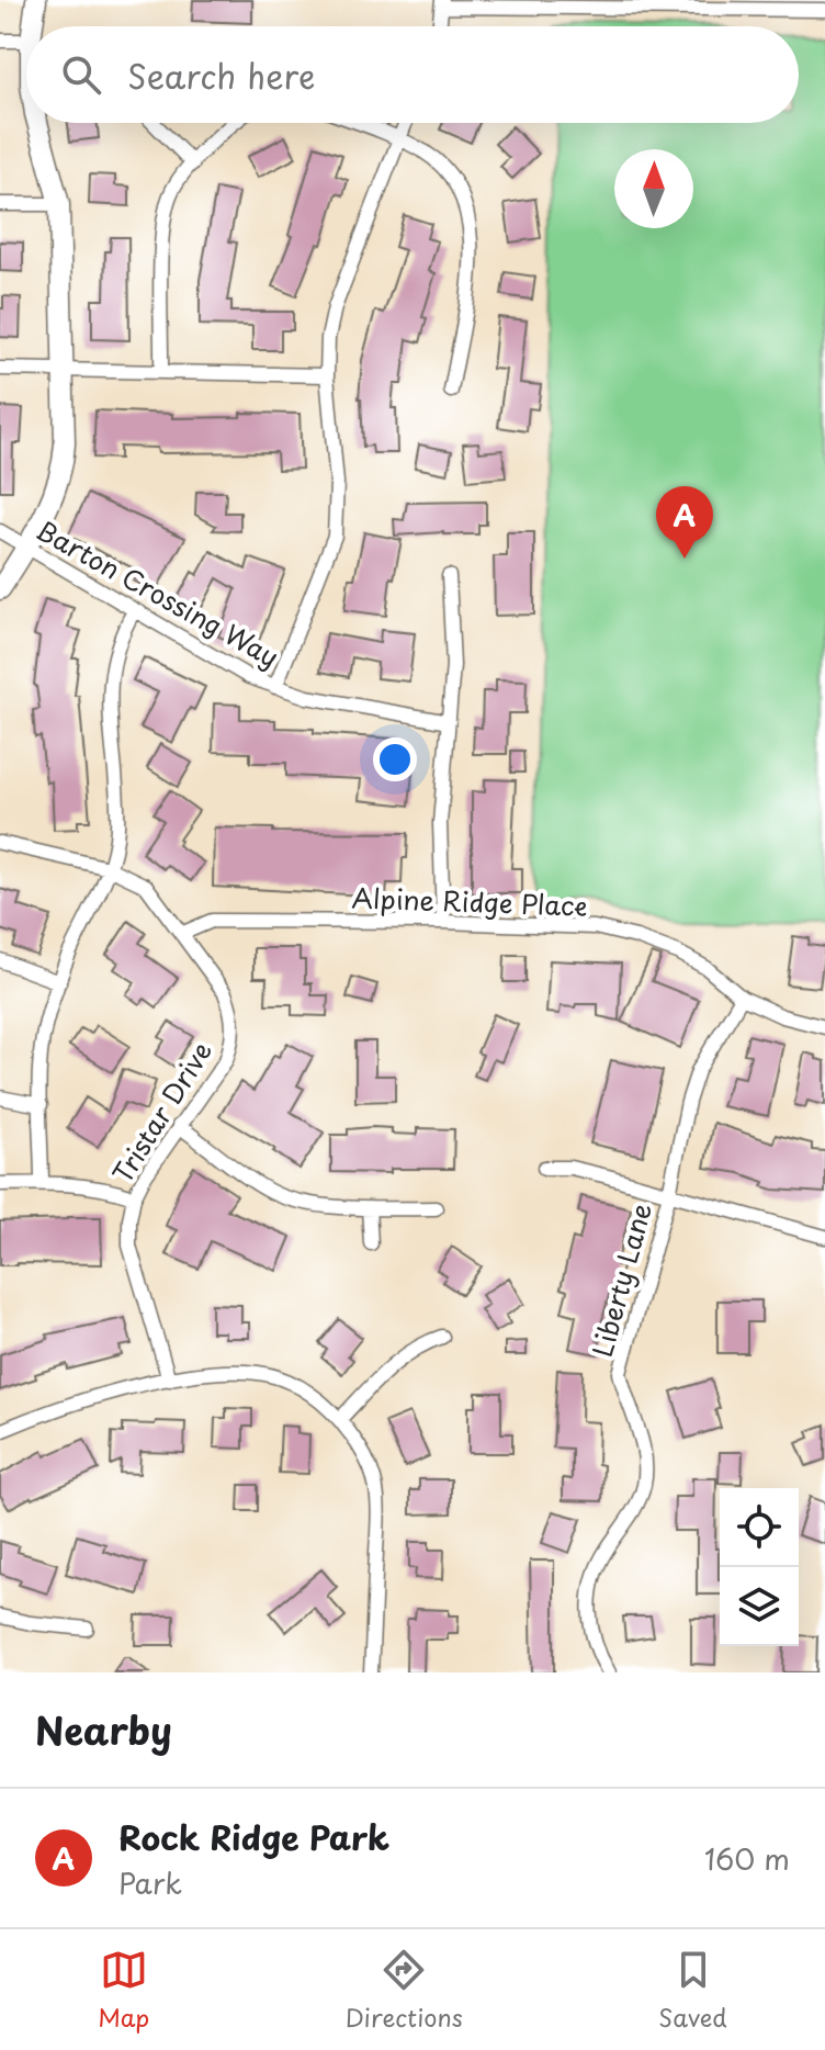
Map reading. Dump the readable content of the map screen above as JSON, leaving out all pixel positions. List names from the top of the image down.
{
  "streets": {
    "street": [
      "Barton Crossing Way",
      "Alpine Ridge Place",
      "Tristar Drive",
      "Liberty Lane"
    ]
  },
  "crossings": [
    ["Alpine Ridge Place", "Tristar Drive"],
    ["Alpine Ridge Place", "Liberty Lane"]
  ],
  "north": "top",
  "page": {
    "search": "Search here",
    "pins": "A",
    "heading": "Nearby",
    "list": [
      {
        "mark": "A",
        "name": "Rock Ridge Park",
        "note": "Park",
        "value": "160 m"
      }
    ],
    "nav": ["Map", "Directions", "Saved"]
  }
}
